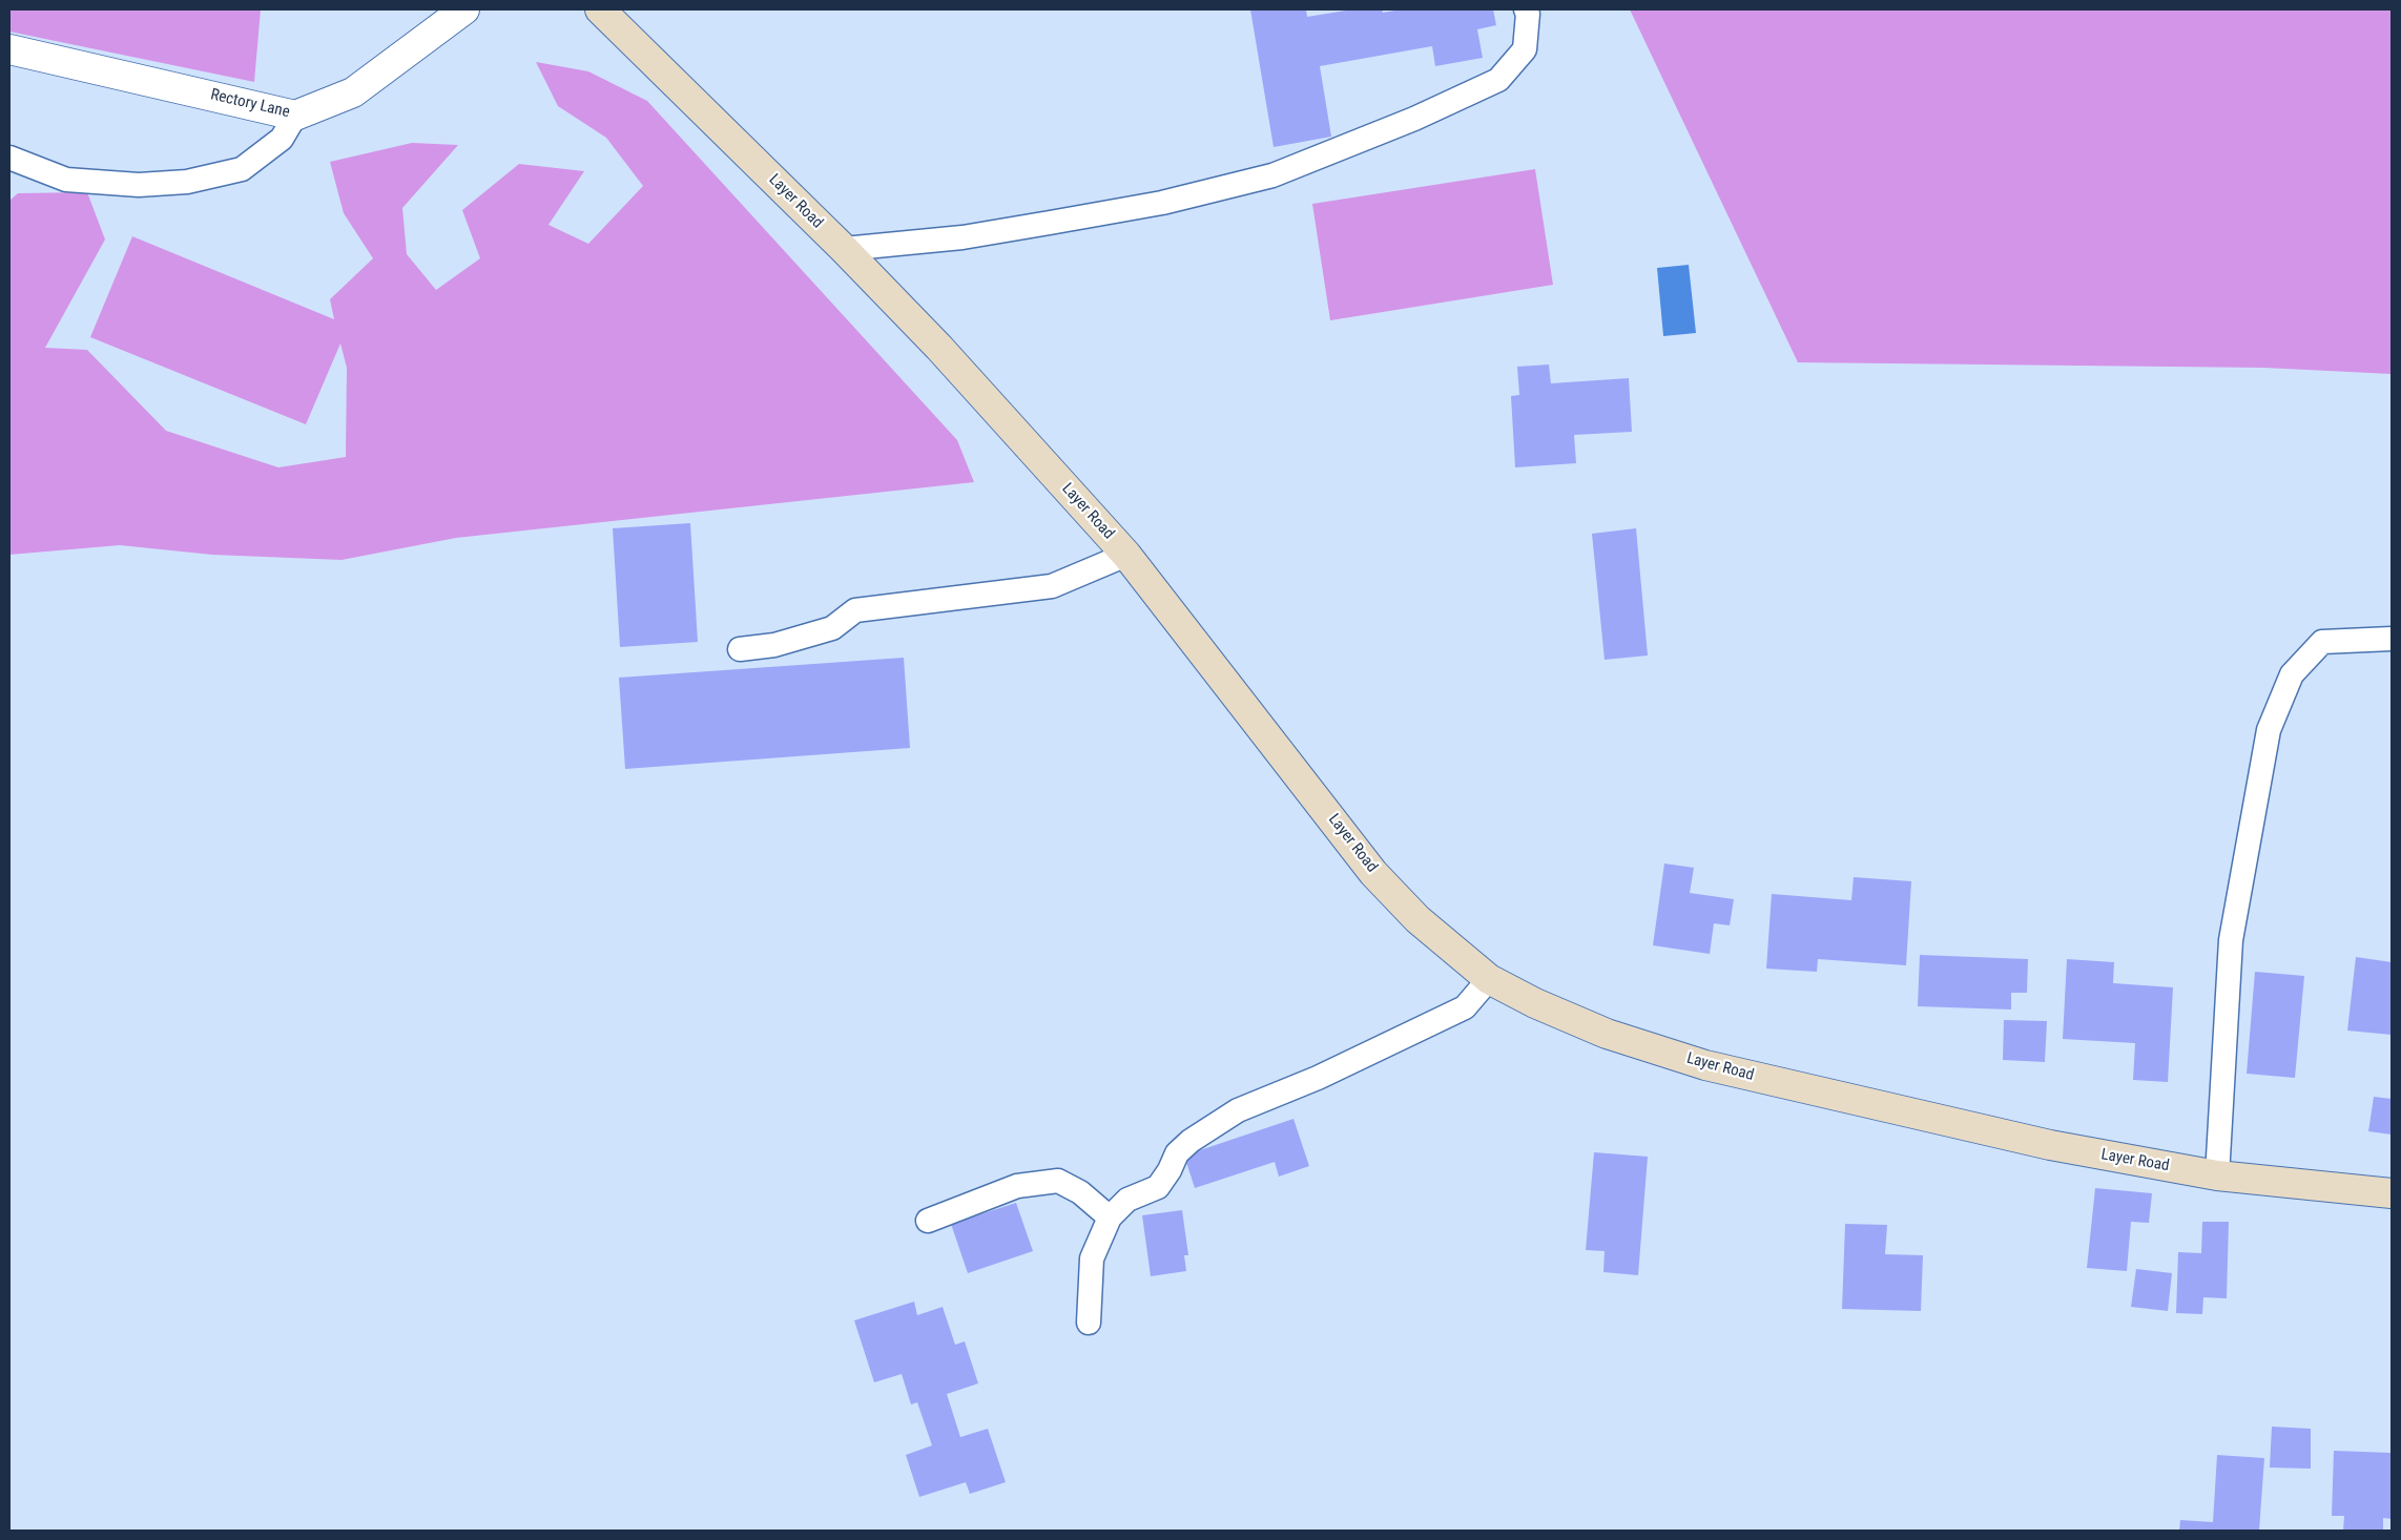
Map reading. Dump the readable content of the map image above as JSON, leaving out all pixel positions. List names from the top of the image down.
{
  "streets": {
    "street": ["Rectory Lane", "Layer Road"]
  }
}
